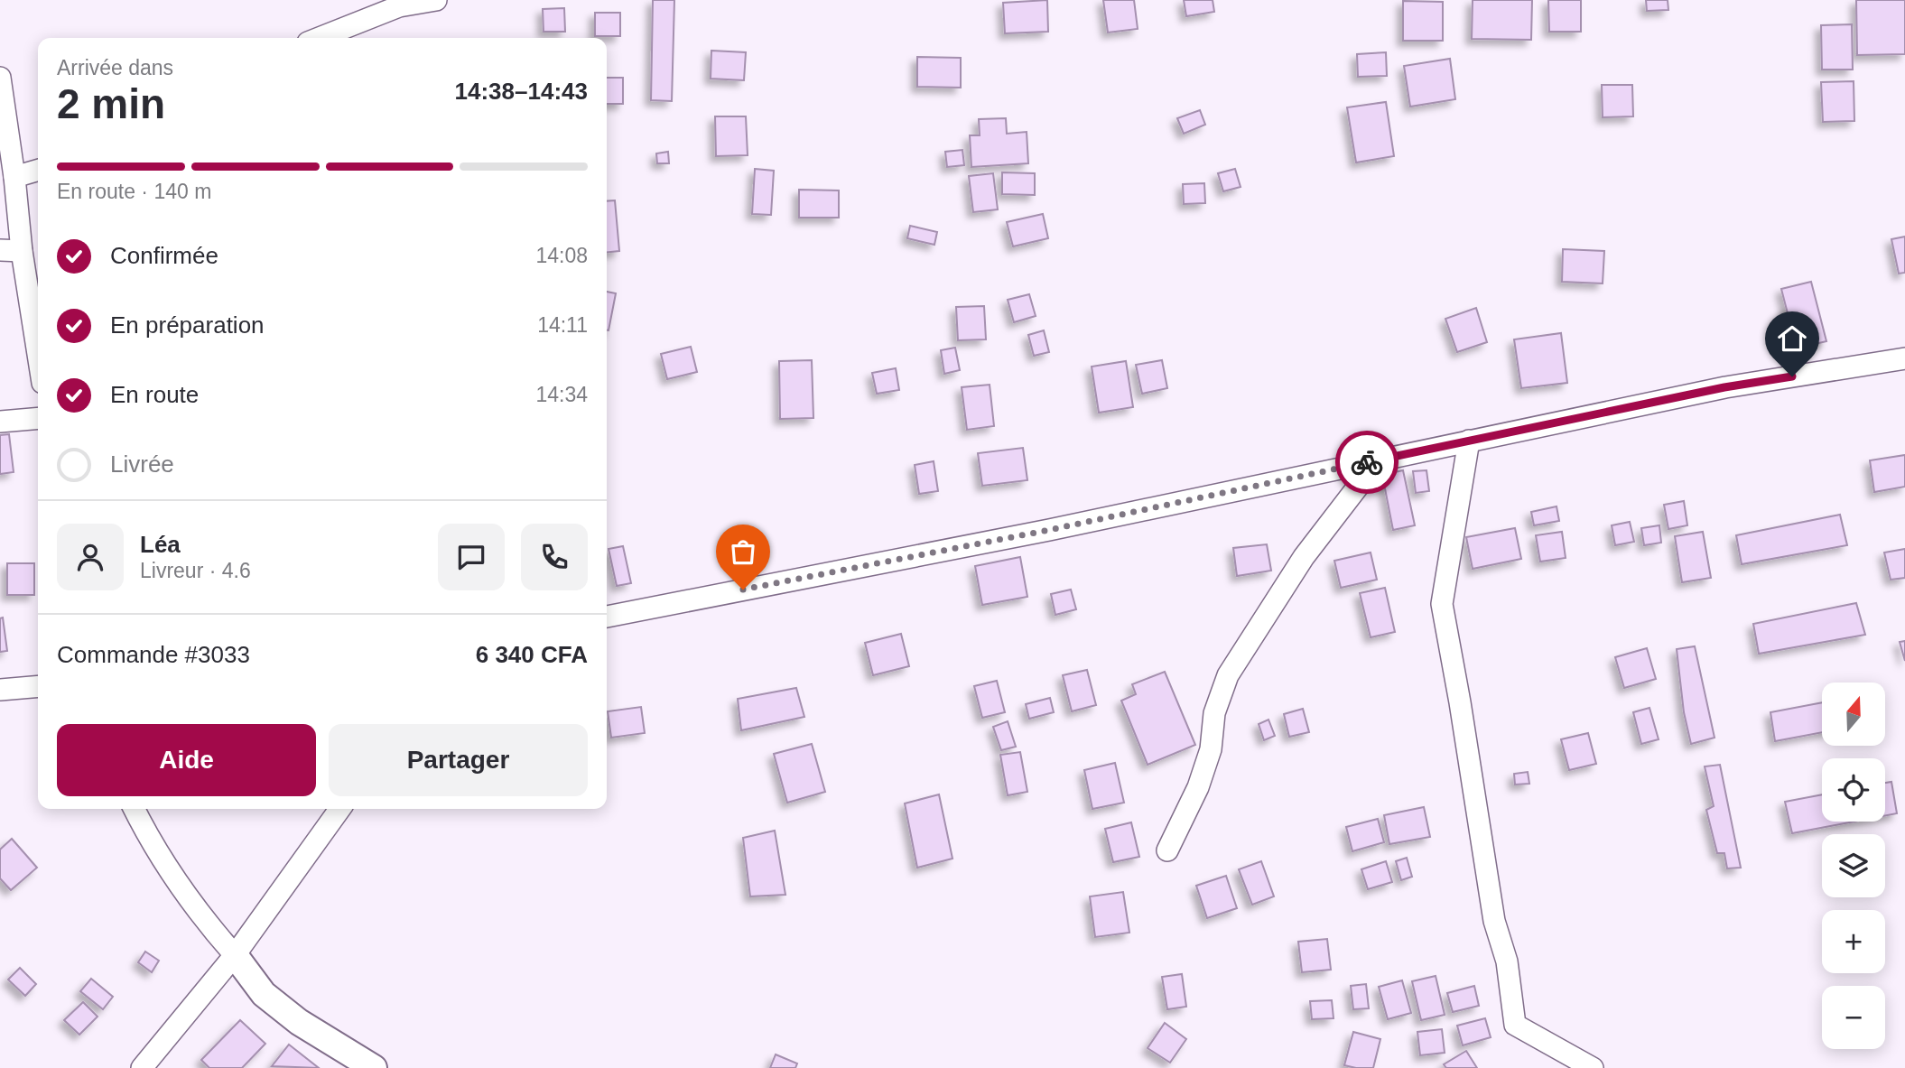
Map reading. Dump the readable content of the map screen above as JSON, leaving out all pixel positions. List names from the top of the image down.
{
  "north": "top",
  "page": {
    "heading": ["2 min", "Arrivée dans", "14:38–14:43"],
    "panel": [
      "Léa",
      "Livreur · 4.6",
      "Commande #3033",
      "6 340 CFA"
    ],
    "bar": "En route · 140 m",
    "list": [
      ["Confirmée", "14:08"],
      ["En préparation", "14:11"],
      ["En route", "14:34"],
      "Livrée"
    ],
    "map_buttons": ["+", "−"],
    "buttons": ["Aide", "Partager"]
  }
}
